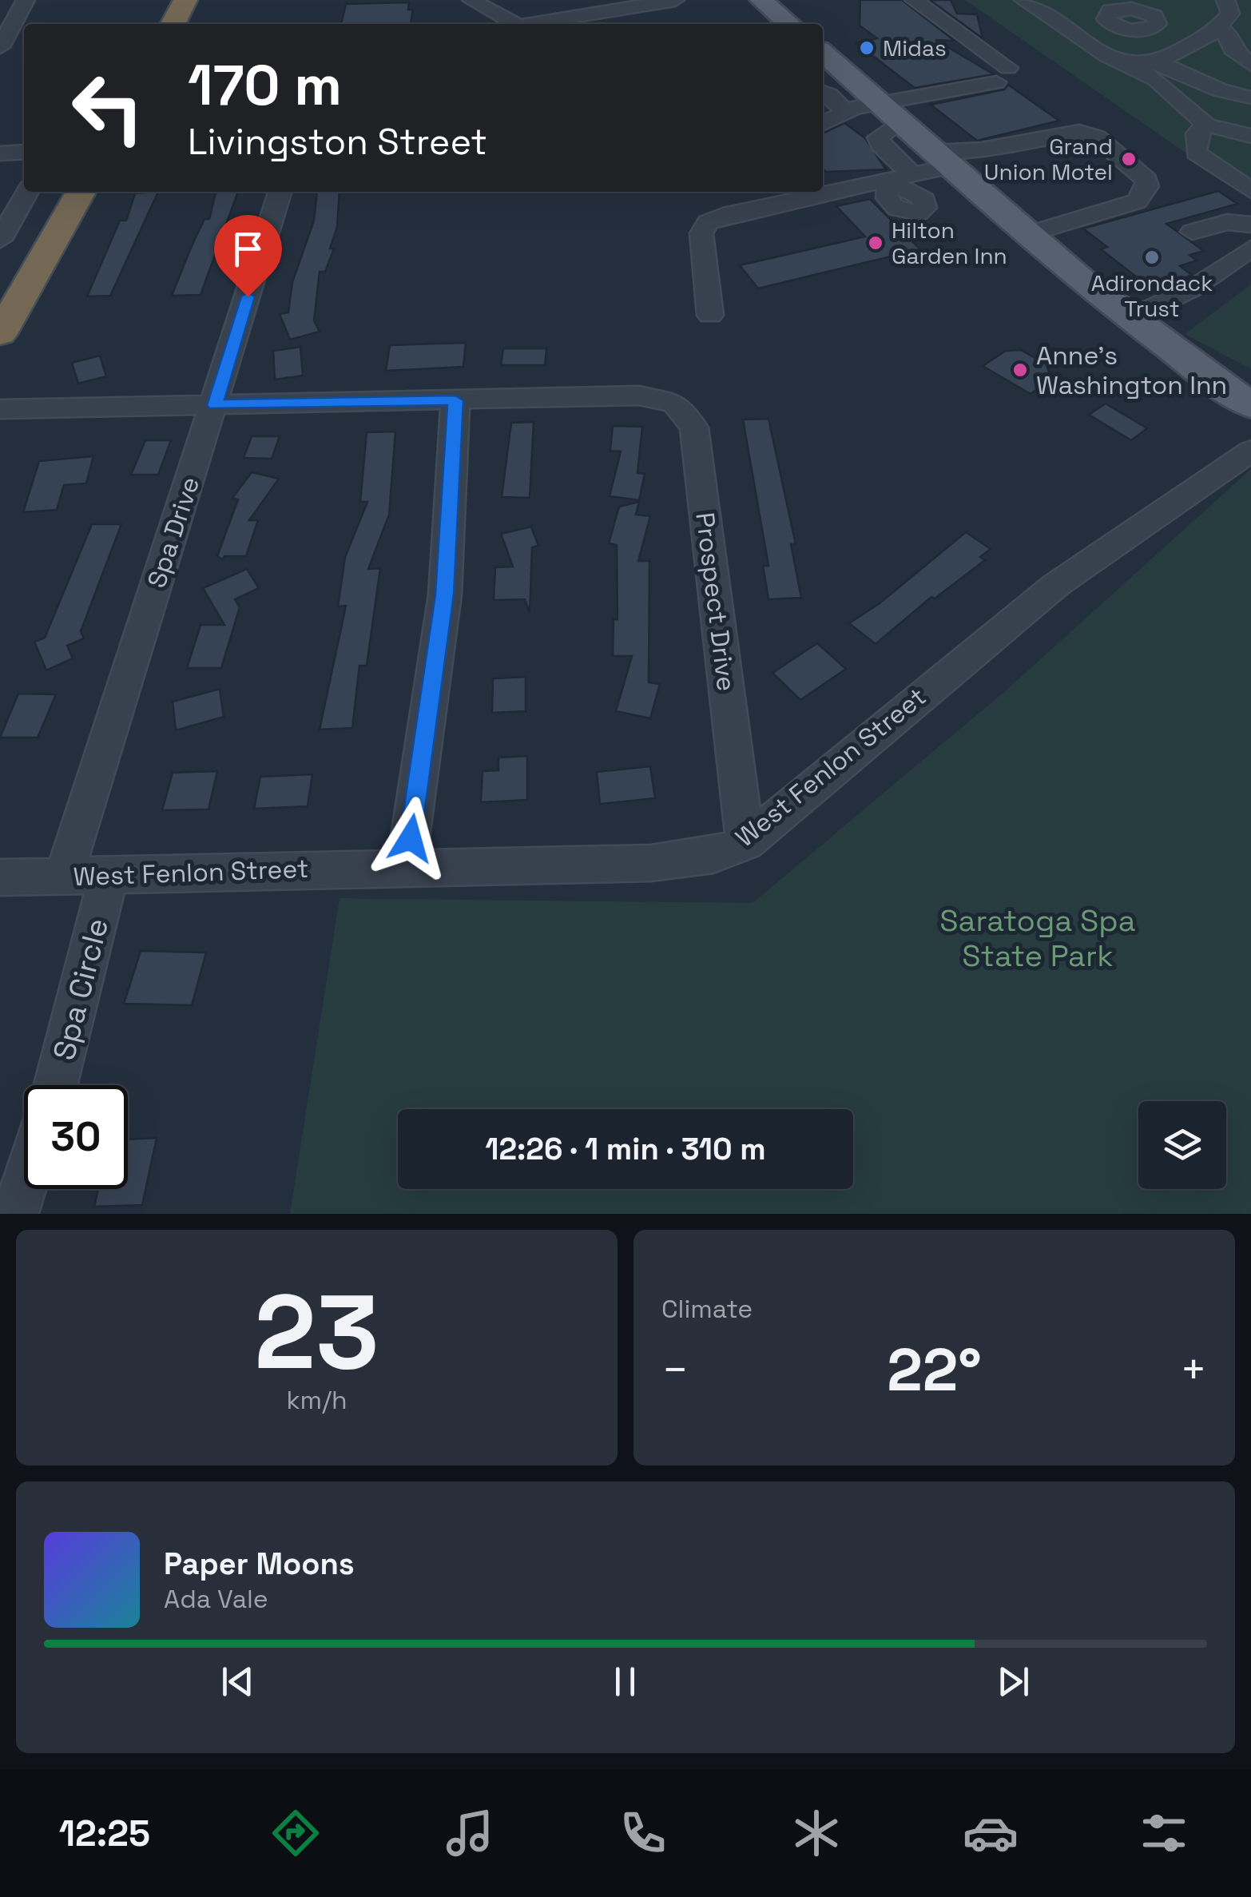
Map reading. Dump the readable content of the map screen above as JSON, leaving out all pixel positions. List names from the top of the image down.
{
  "streets": {
    "street": [
      "Spa Drive",
      "Prospect Drive",
      "West Fenlon Street",
      "Spa Circle"
    ]
  },
  "crossings": [
    ["Spa Drive", "Prospect Drive"],
    ["Spa Drive", "West Fenlon Street"],
    ["Prospect Drive", "West Fenlon Street"],
    ["West Fenlon Street", "Spa Circle"]
  ],
  "parks": ["Saratoga Spa State Park"],
  "places": [
    "Midas",
    "Grand Union Motel",
    "Hilton Garden Inn",
    "Adirondack Trust",
    "Anne's Washington Inn"
  ],
  "page": {
    "turn": ["170 m", "Livingston Street"],
    "limit": "30",
    "trip": "12:26 · 1 min · 310 m",
    "tile": [
      ["23", "km/h"],
      "Climate"
    ],
    "heat": ["−", "22°", "+"],
    "song": ["Paper Moons", "Ada Vale"],
    "tabs": "12:25"
  }
}
